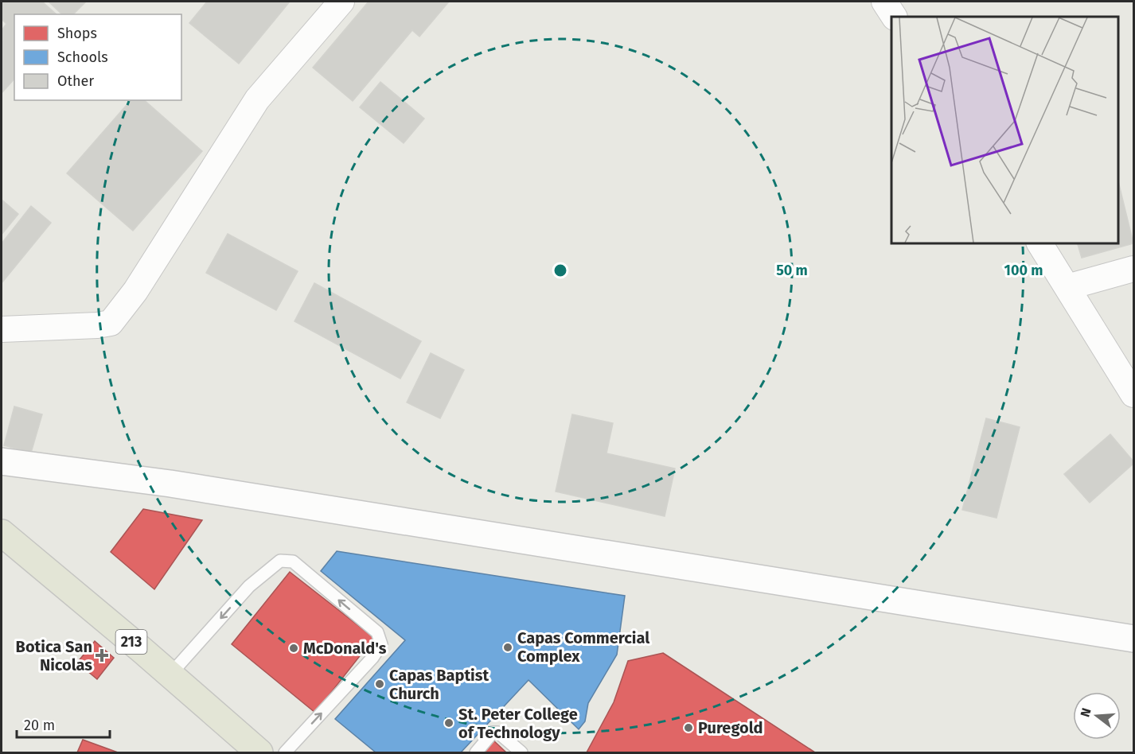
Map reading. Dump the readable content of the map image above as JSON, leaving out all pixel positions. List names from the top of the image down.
{
  "streets": {
    "main road": ["213"]
  },
  "places": {
    "other": [
      "Capas Commercial Complex",
      "McDonald's",
      "Capas Baptist Church",
      "St. Peter College of Technology",
      "Puregold"
    ],
    "health": ["Botica San Nicolas"]
  },
  "legend": ["Shops", "Schools", "Other"],
  "scale_bar": "20 m",
  "north": "left",
  "rings": ["50 m", "100 m"]
}
